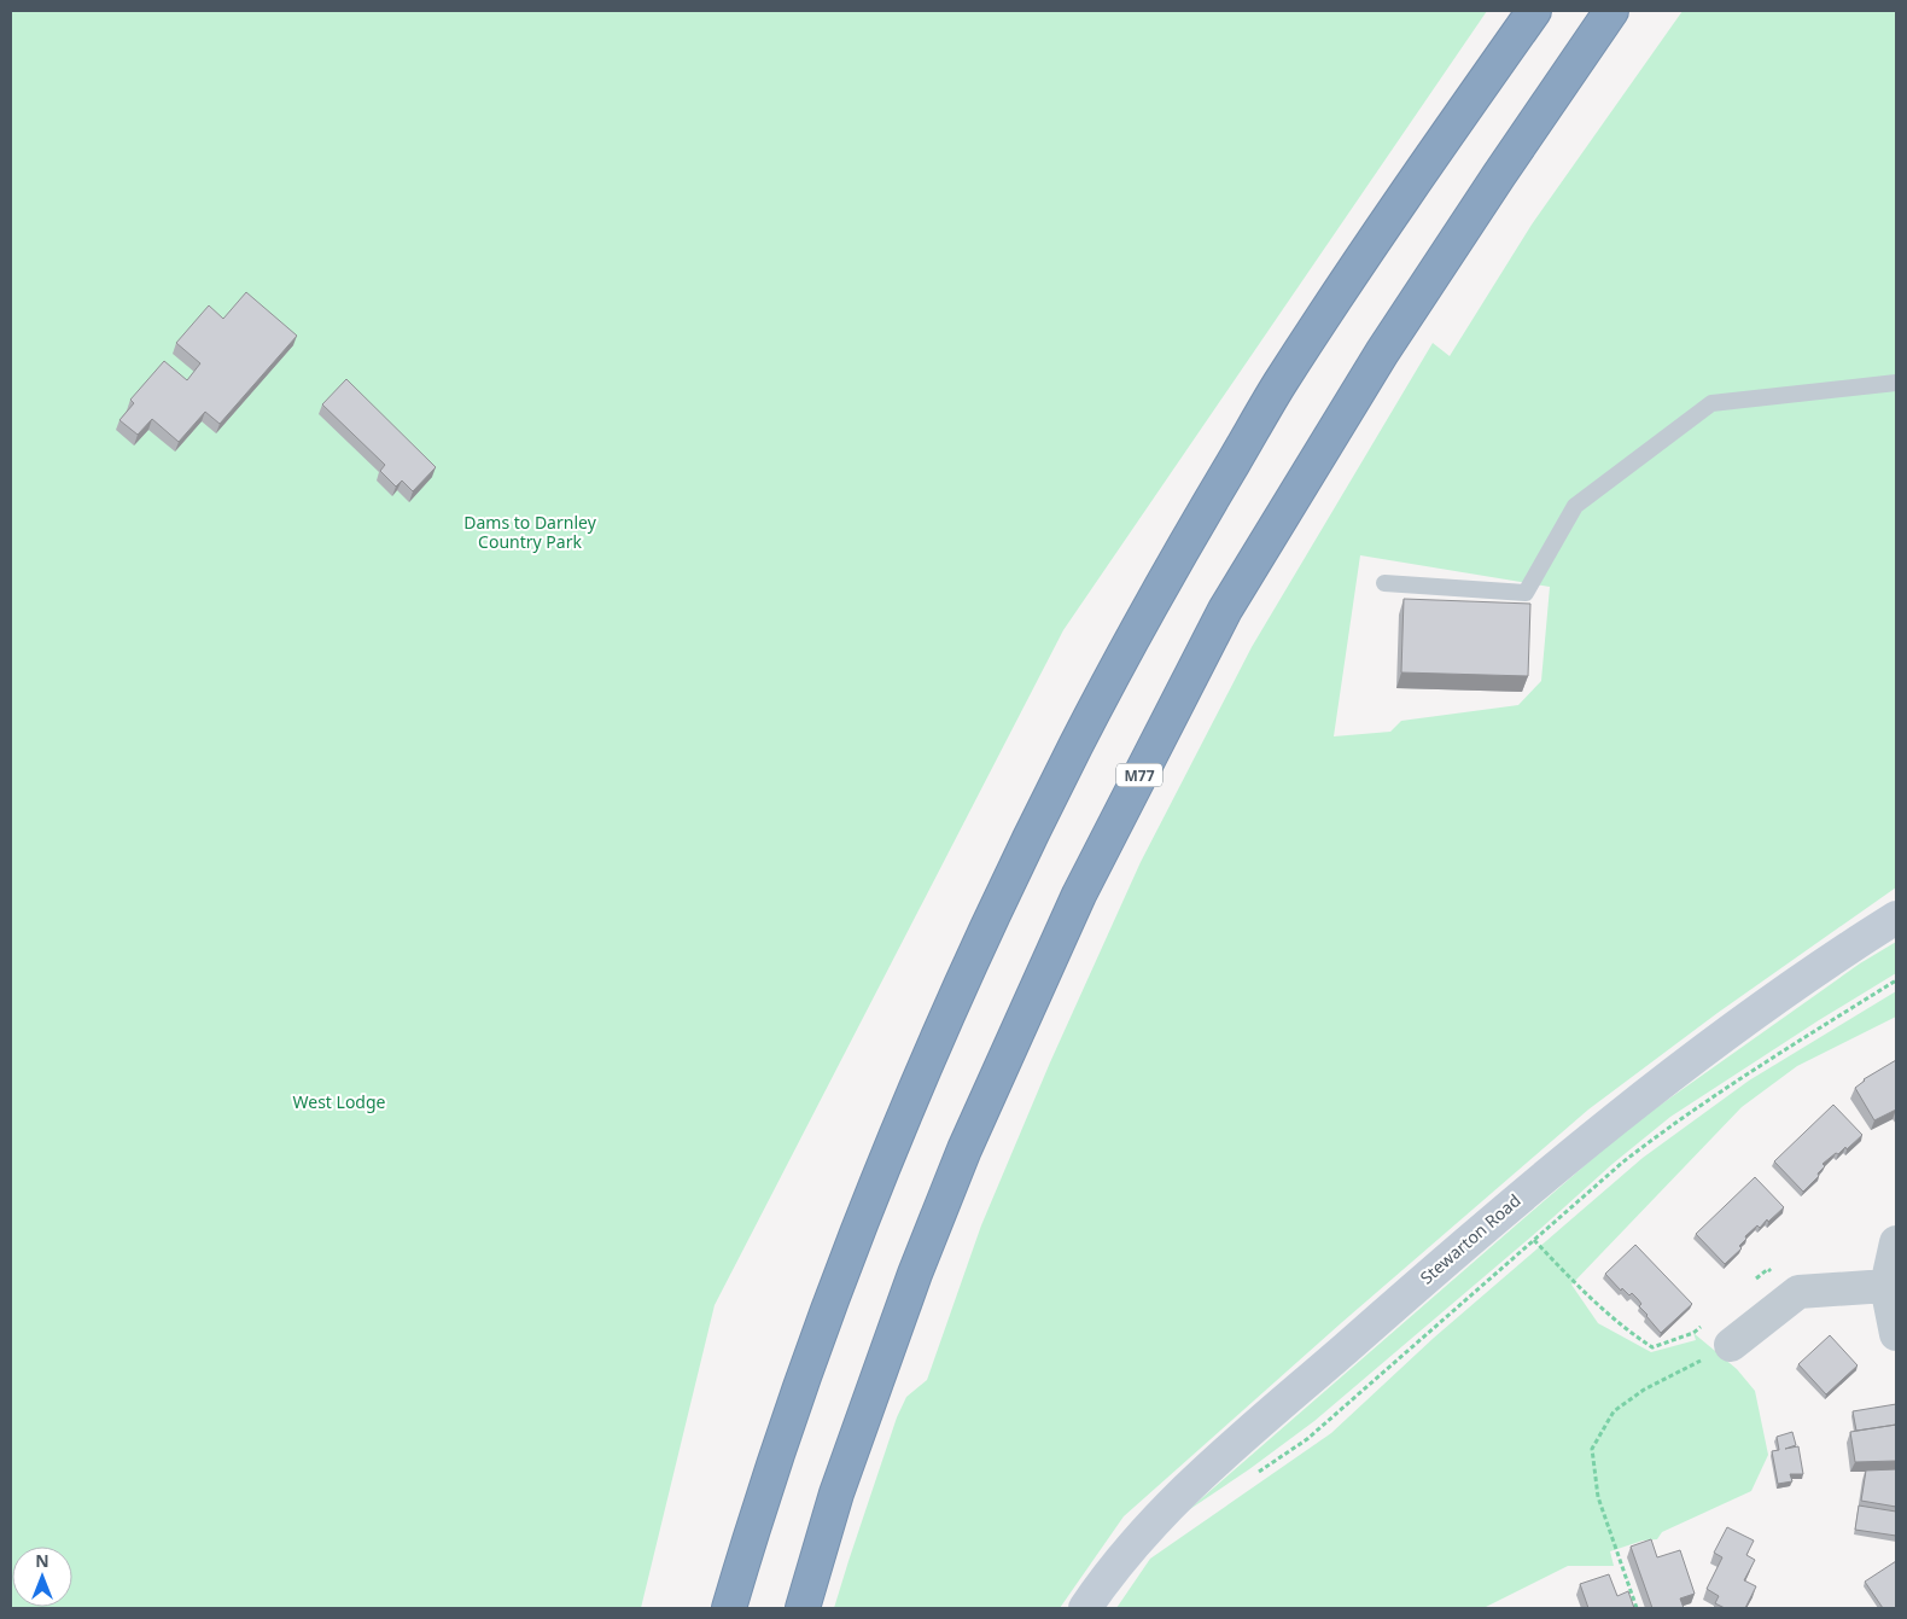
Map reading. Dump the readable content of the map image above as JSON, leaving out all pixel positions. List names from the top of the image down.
{
  "streets": {
    "highway": ["M77"],
    "main road": ["Stewarton Road"]
  },
  "parks": ["Dams to Darnley Country Park", "West Lodge"],
  "north": "top"
}
